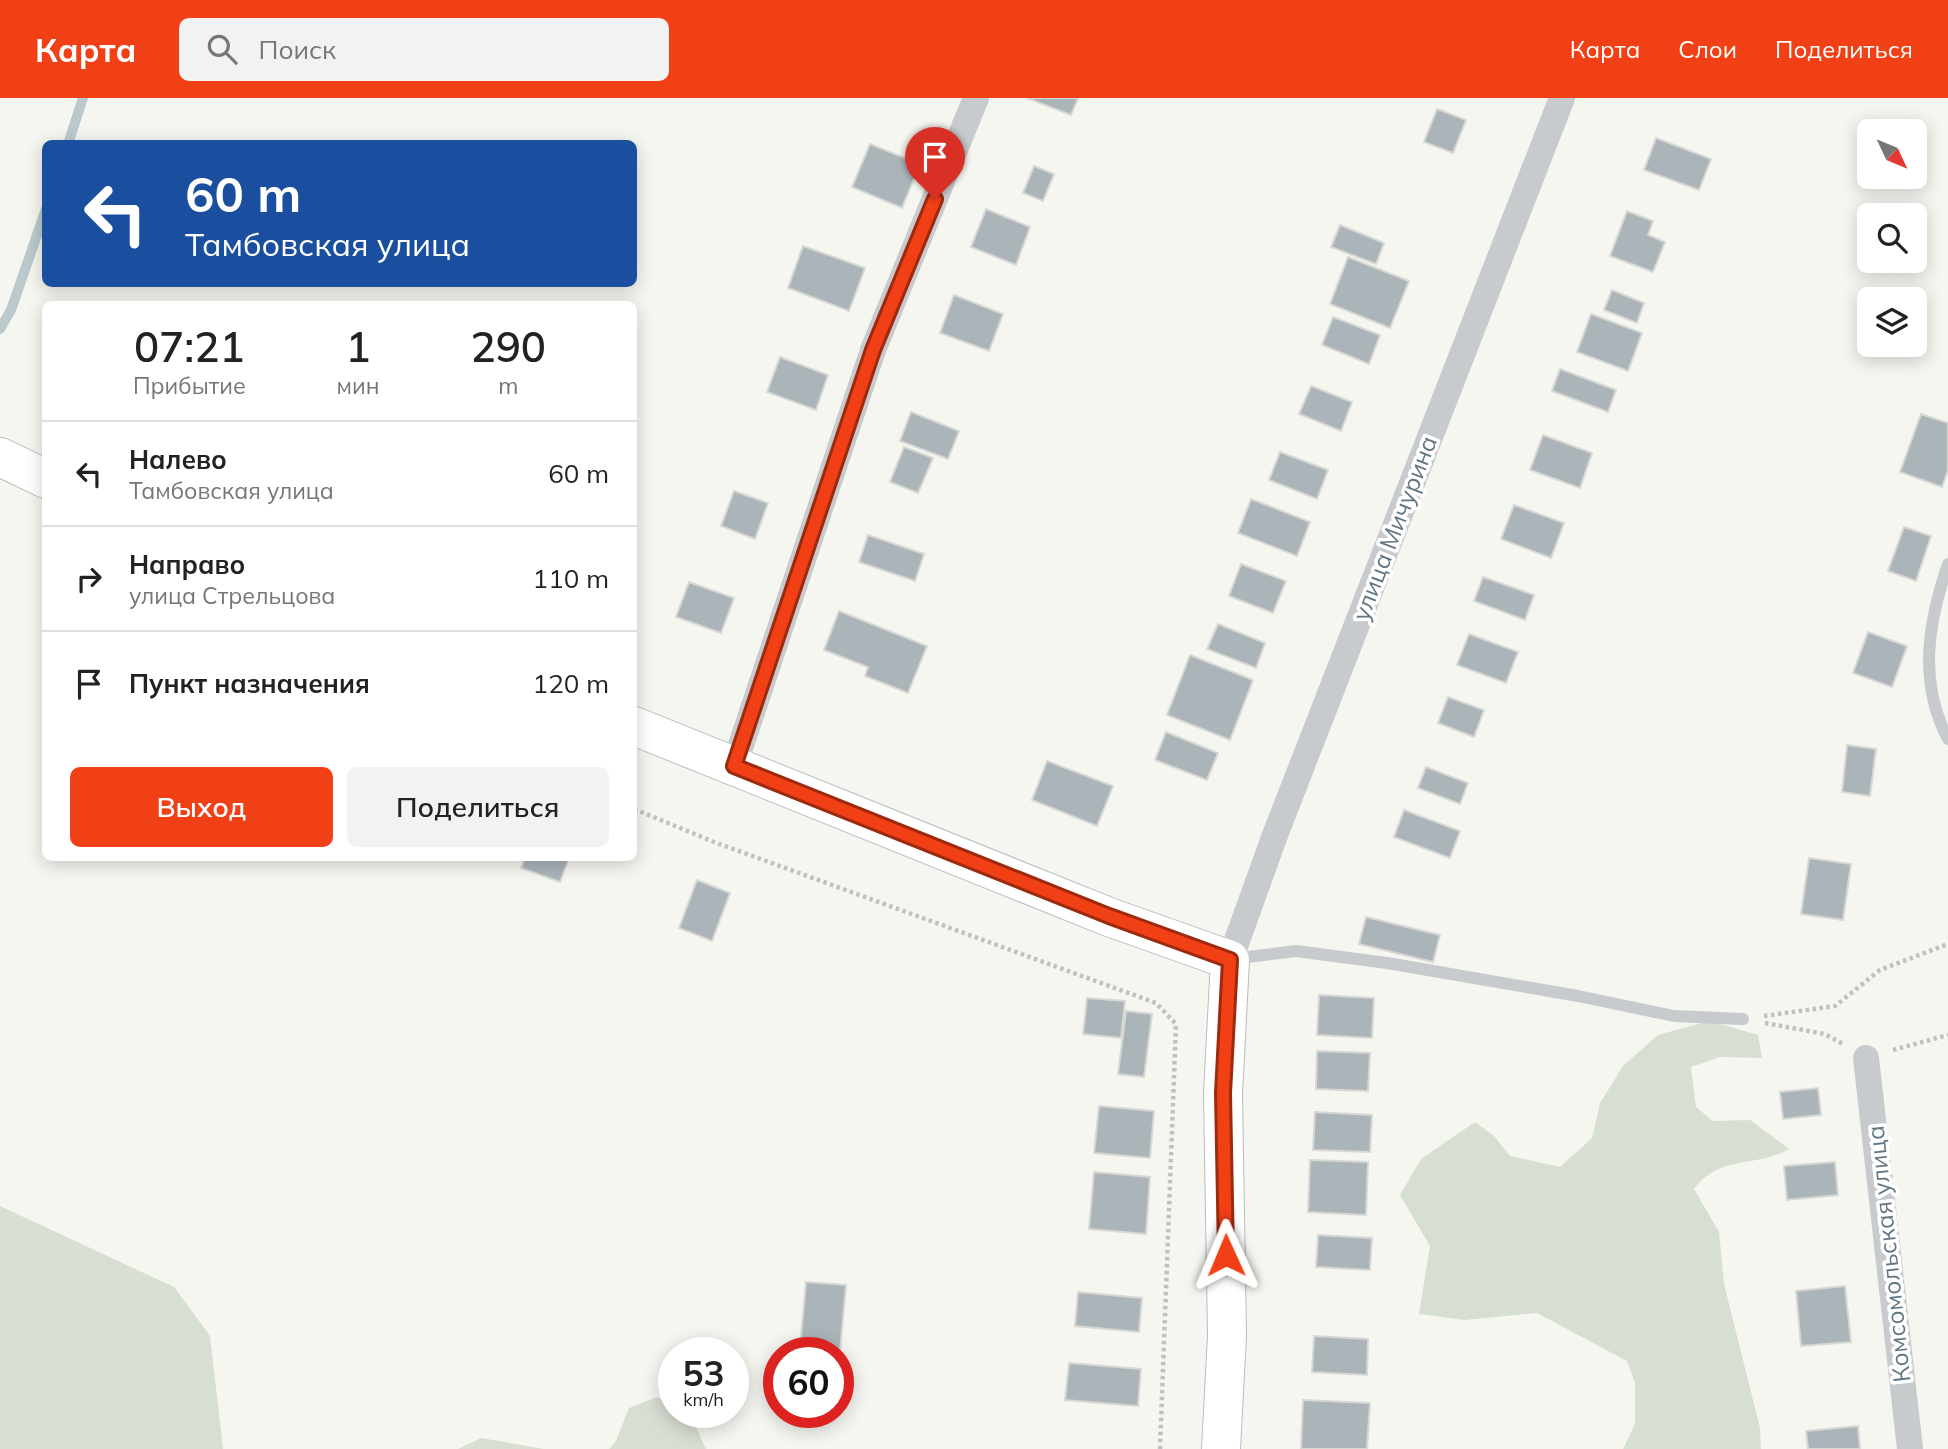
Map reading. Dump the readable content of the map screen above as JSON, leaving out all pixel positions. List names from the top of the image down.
{
  "streets": {
    "street": ["улица Мичурина", "Комсомольская улица"]
  },
  "north": "bottom right",
  "page": {
    "header": "Карта",
    "search": "Поиск",
    "nav": ["Карта", "Слои", "Поделиться"],
    "turn": ["60 m", "Тамбовская улица"],
    "eta": [
      "07:21",
      "Прибытие",
      "1",
      "мин",
      "290",
      "m"
    ],
    "list": [
      {
        "name": "Налево",
        "note": "Тамбовская улица",
        "value": "60 m"
      },
      {
        "name": "Направо",
        "note": "улица Стрельцова",
        "value": "110 m"
      },
      {
        "name": "Пункт назначения",
        "value": "120 m"
      }
    ],
    "buttons": ["Выход", "Поделиться"],
    "speed": "53 km/h",
    "limit": "60"
  }
}
